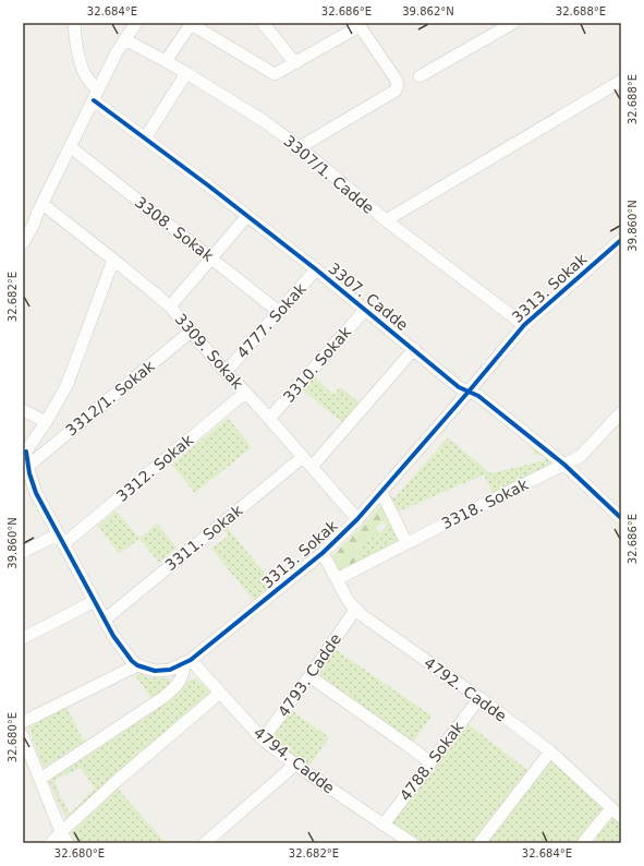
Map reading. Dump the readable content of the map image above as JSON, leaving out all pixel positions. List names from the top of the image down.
{
  "streets": {
    "street": [
      "3307/1. Cadde",
      "3308. Sokak",
      "3313. Sokak",
      "3307. Cadde",
      "4777. Sokak",
      "3309. Sokak",
      "3310. Sokak",
      "3312/1. Sokak",
      "3312. Sokak",
      "3318. Sokak",
      "3311. Sokak",
      "4793. Cadde",
      "4792. Cadde",
      "4794. Cadde",
      "4788. Sokak"
    ]
  },
  "crossings": [
    ["3307/1. Cadde", "3313. Sokak"],
    ["3308. Sokak", "4777. Sokak"],
    ["3313. Sokak", "3307. Cadde"],
    ["3313. Sokak", "3309. Sokak"],
    ["3313. Sokak", "4792. Cadde"],
    ["3313. Sokak", "4794. Cadde"],
    ["3307. Cadde", "4777. Sokak"],
    ["3307. Cadde", "3310. Sokak"],
    ["3307. Cadde", "3318. Sokak"],
    ["4777. Sokak", "3309. Sokak"],
    ["3309. Sokak", "3310. Sokak"],
    ["3309. Sokak", "3312/1. Sokak"],
    ["3309. Sokak", "3312. Sokak"],
    ["3309. Sokak", "3311. Sokak"],
    ["3318. Sokak", "4792. Cadde"],
    ["4793. Cadde", "4792. Cadde"],
    ["4793. Cadde", "4794. Cadde"],
    ["4792. Cadde", "4788. Sokak"],
    ["4794. Cadde", "4788. Sokak"]
  ],
  "coordinates": [
    "32.684°E",
    "32.686°E",
    "39.862°N",
    "32.688°E",
    "39.860°N",
    "32.682°E",
    "32.680°E"
  ]
}
